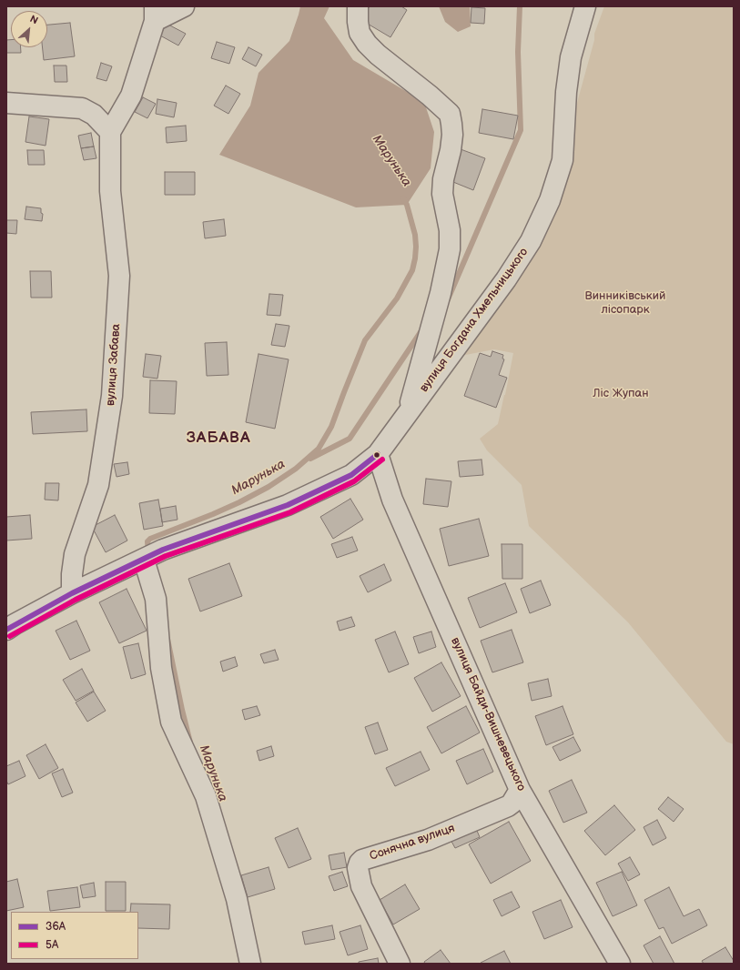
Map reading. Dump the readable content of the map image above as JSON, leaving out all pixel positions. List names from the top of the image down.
{
  "streets": {
    "street": [
      "вулиця Богдана Хмельницького",
      "вулиця Забава",
      "вулиця Байди-Вишневецького",
      "Сонячна вулиця"
    ]
  },
  "crossings": [
    ["вулиця Богдана Хмельницького", "вулиця Байди-Вишневецького"],
    ["вулиця Байди-Вишневецького", "Сонячна вулиця"]
  ],
  "districts": ["ЗАБАВА"],
  "water": ["Марунька"],
  "parks": ["Винниківський лісопарк", "Ліс Жупан"],
  "lines": ["transit line 36А", "transit line 5А"],
  "legend": ["36А", "5А"],
  "north": "top right"
}
